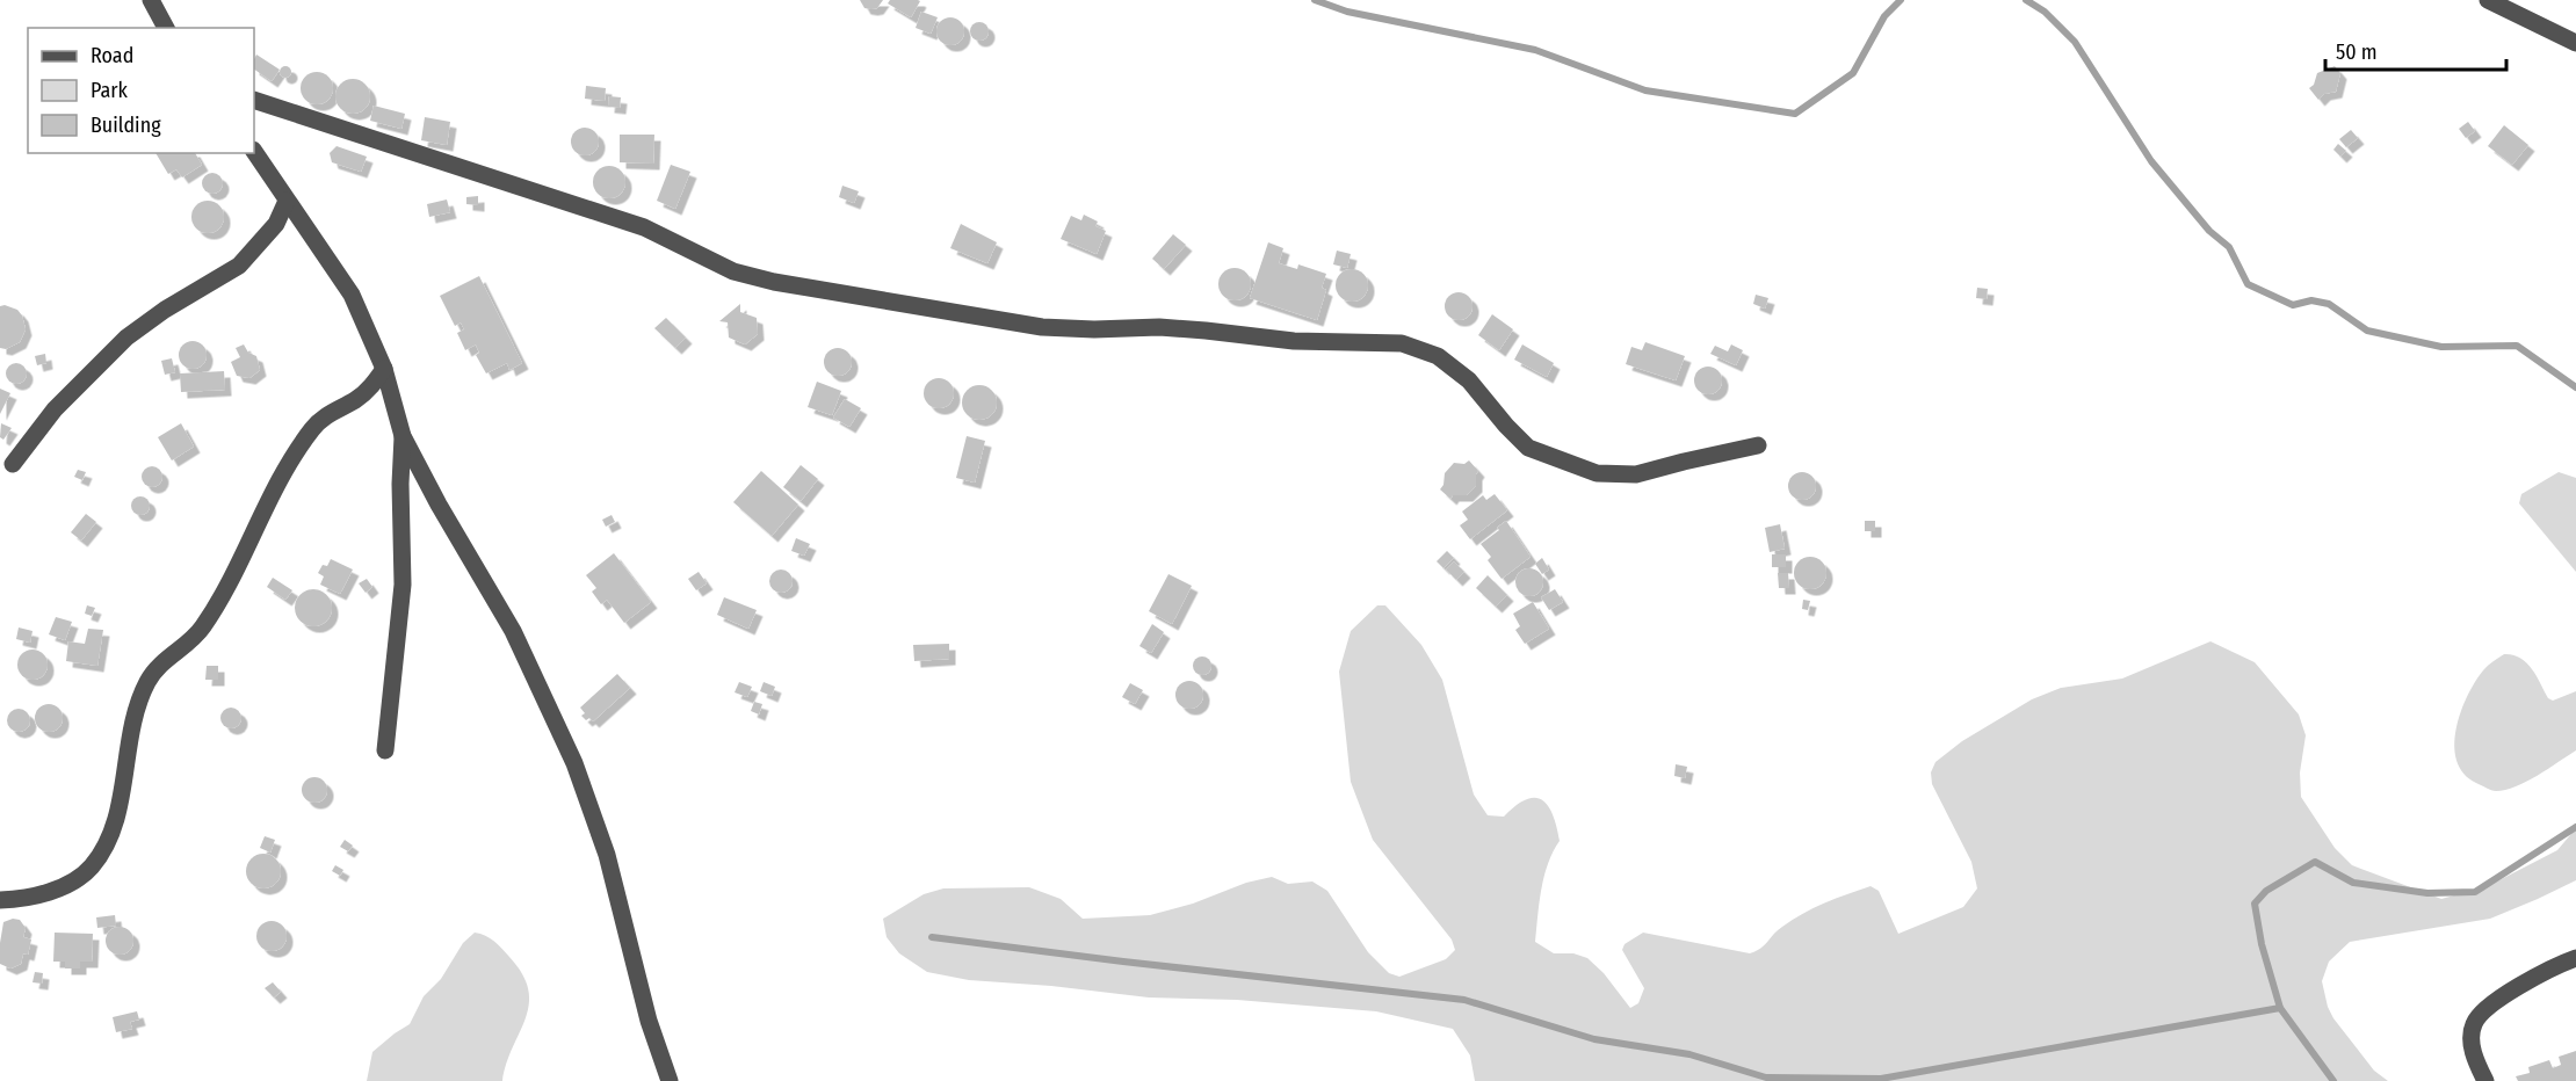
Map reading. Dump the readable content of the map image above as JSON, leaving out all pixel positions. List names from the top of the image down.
{
  "legend": ["Road", "Park", "Building"],
  "scale_bar": "50 m"
}
